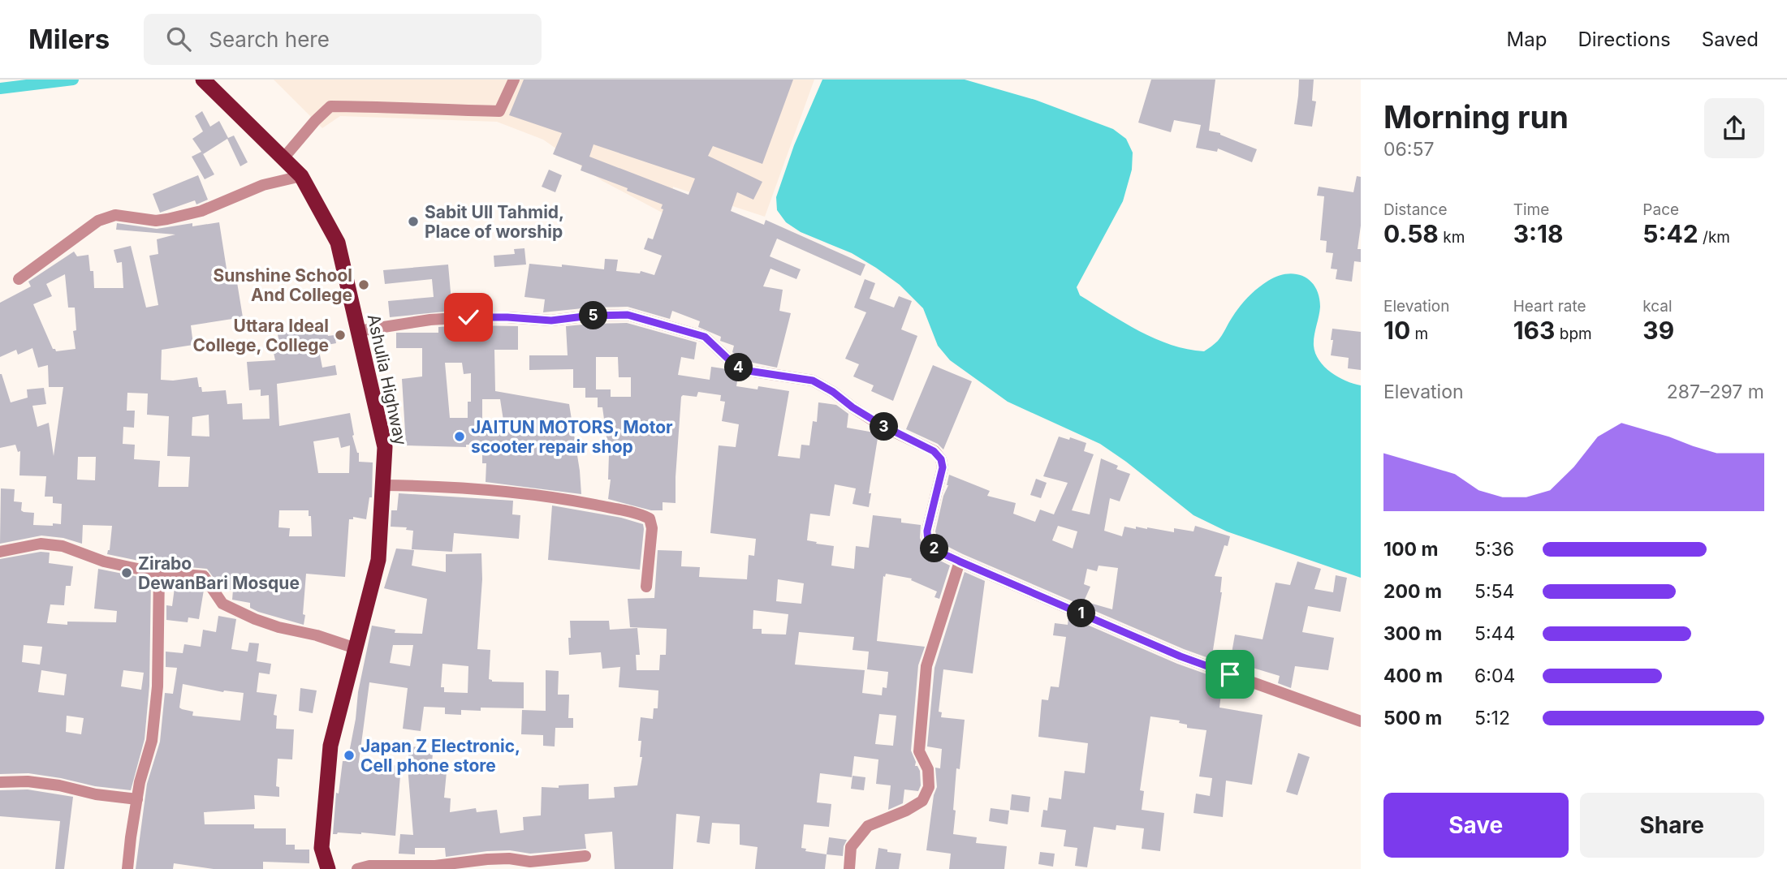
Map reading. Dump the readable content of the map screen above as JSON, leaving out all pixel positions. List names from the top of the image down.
{
  "streets": {
    "highway": ["Ashulia Highway"]
  },
  "places": [
    "Sabit Ull Tahmid, Place of worship",
    "Sunshine School And College",
    "Uttara Ideal College, College",
    "JAITUN MOTORS, Motor scooter repair shop",
    "Zirabo DewanBari Mosque",
    "Japan Z Electronic, Cell phone store"
  ],
  "page": {
    "header": "Milers",
    "search": "Search here",
    "nav": ["Map", "Directions", "Saved"],
    "heading": ["Morning run", "06:57"],
    "stats": [
      ["Distance", "0.58 km"],
      ["Time", "3:18"],
      ["Pace", "5:42 /km"],
      ["Elevation", "10 m"],
      ["Heart rate", "163 bpm"],
      ["kcal", "39"]
    ],
    "pins": [
      "5",
      "4",
      "3",
      "2",
      "1"
    ],
    "chart": ["Elevation", "287–297 m"],
    "list": [
      {
        "name": "100 m",
        "note": "5:36"
      },
      {
        "name": "200 m",
        "note": "5:54"
      },
      {
        "name": "300 m",
        "note": "5:44"
      },
      {
        "name": "400 m",
        "note": "6:04"
      },
      {
        "name": "500 m",
        "note": "5:12"
      }
    ],
    "buttons": ["Save", "Share"]
  }
}
